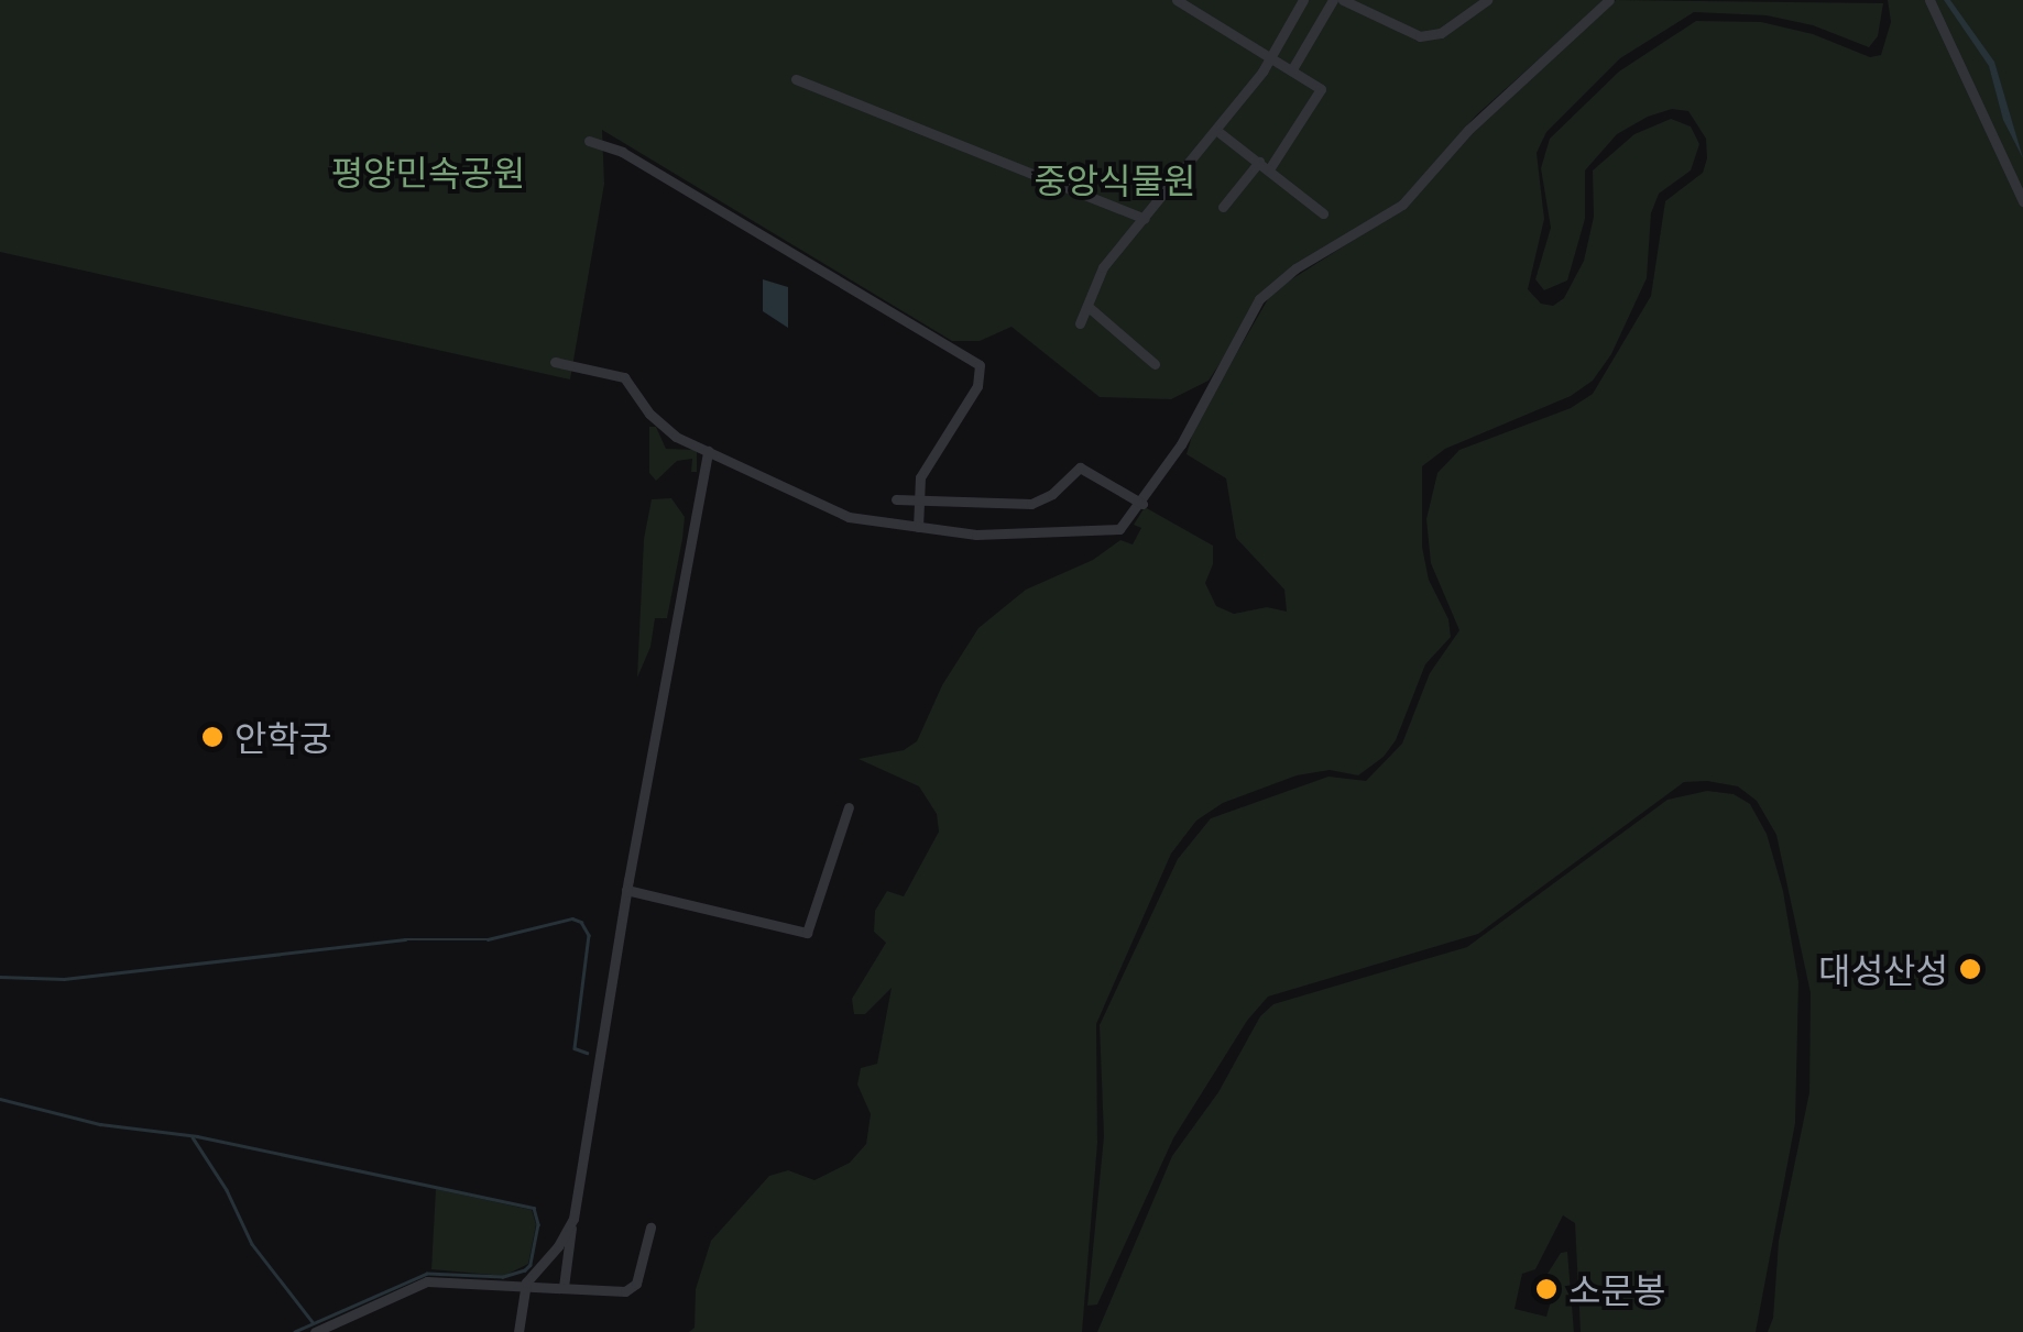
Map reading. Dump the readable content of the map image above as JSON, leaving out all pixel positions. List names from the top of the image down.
{
  "parks": ["평양민속공원", "중앙식물원"],
  "places": ["안학궁", "대성산성", "소문봉"]
}
